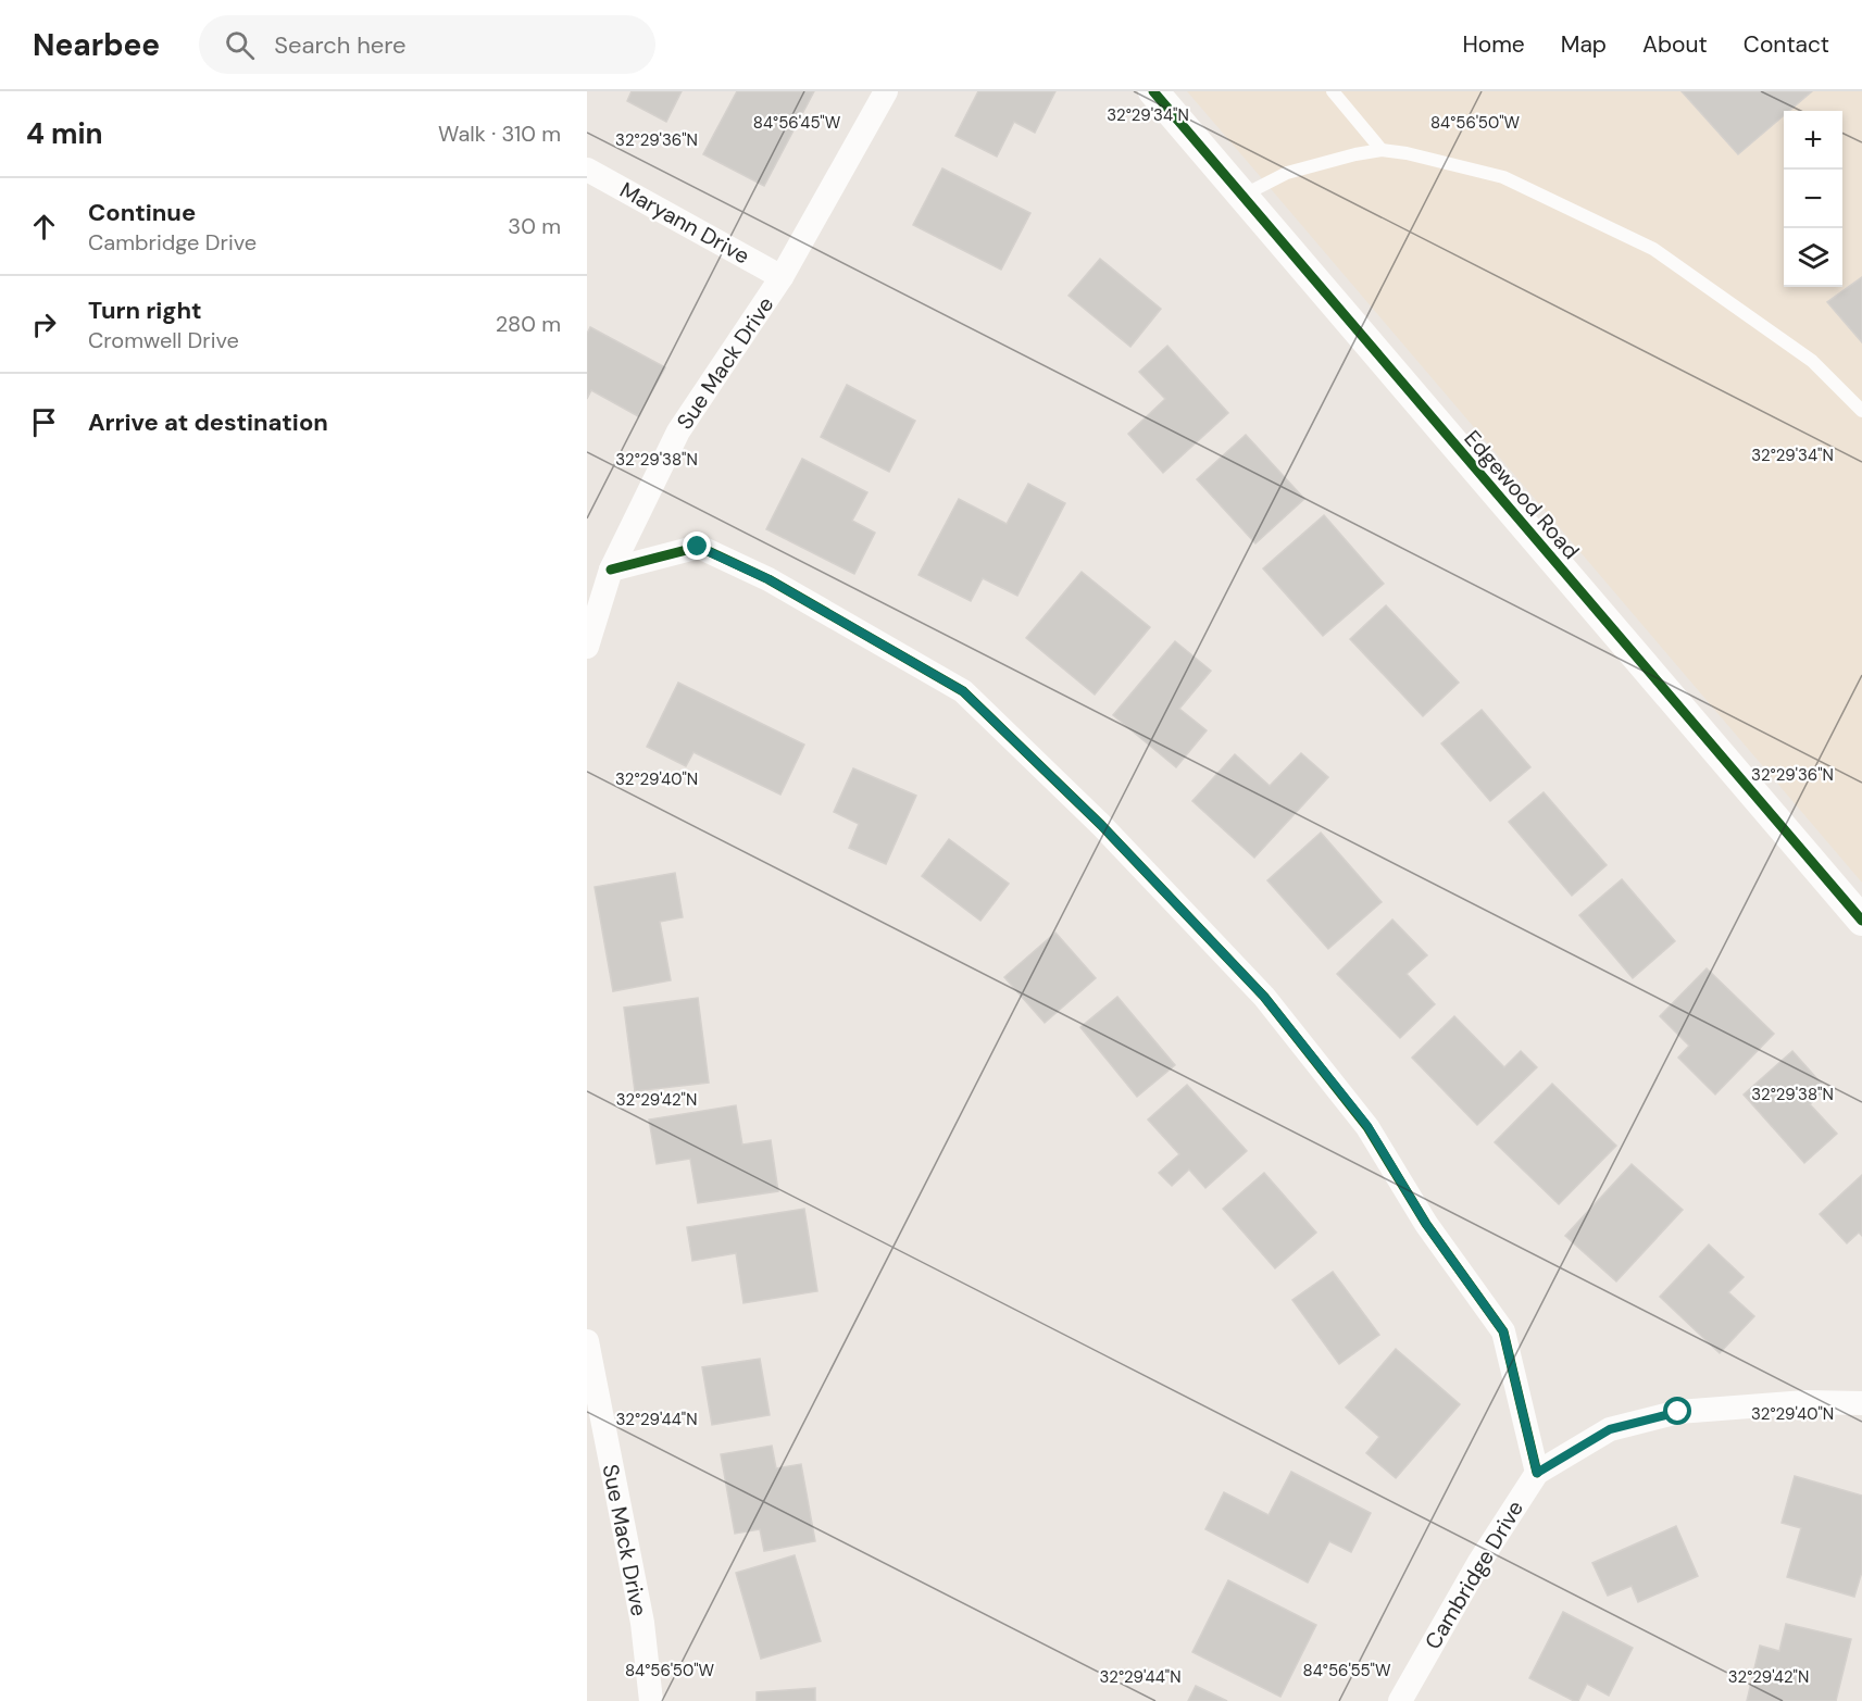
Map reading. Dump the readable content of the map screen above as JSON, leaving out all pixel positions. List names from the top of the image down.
{
  "streets": {
    "street": [
      "Maryann Drive",
      "Sue Mack Drive",
      "Edgewood Road",
      "Cambridge Drive"
    ]
  },
  "crossings": [
    ["Maryann Drive", "Sue Mack Drive"]
  ],
  "page": {
    "header": "Nearbee",
    "search": "Search here",
    "nav": [
      "Home",
      "Map",
      "About",
      "Contact"
    ],
    "heading": ["4 min", "Walk · 310 m"],
    "map_buttons": ["+", "−"],
    "list": [
      ["Continue", "Cambridge Drive", "30 m"],
      ["Turn right", "Cromwell Drive", "280 m"],
      "Arrive at destination"
    ]
  },
  "coordinates": [
    "32°29'34\"N",
    "84°56'45\"W",
    "84°56'50\"W",
    "32°29'36\"N",
    "32°29'38\"N",
    "32°29'40\"N",
    "32°29'42\"N",
    "32°29'44\"N",
    "84°56'55\"W"
  ]
}
